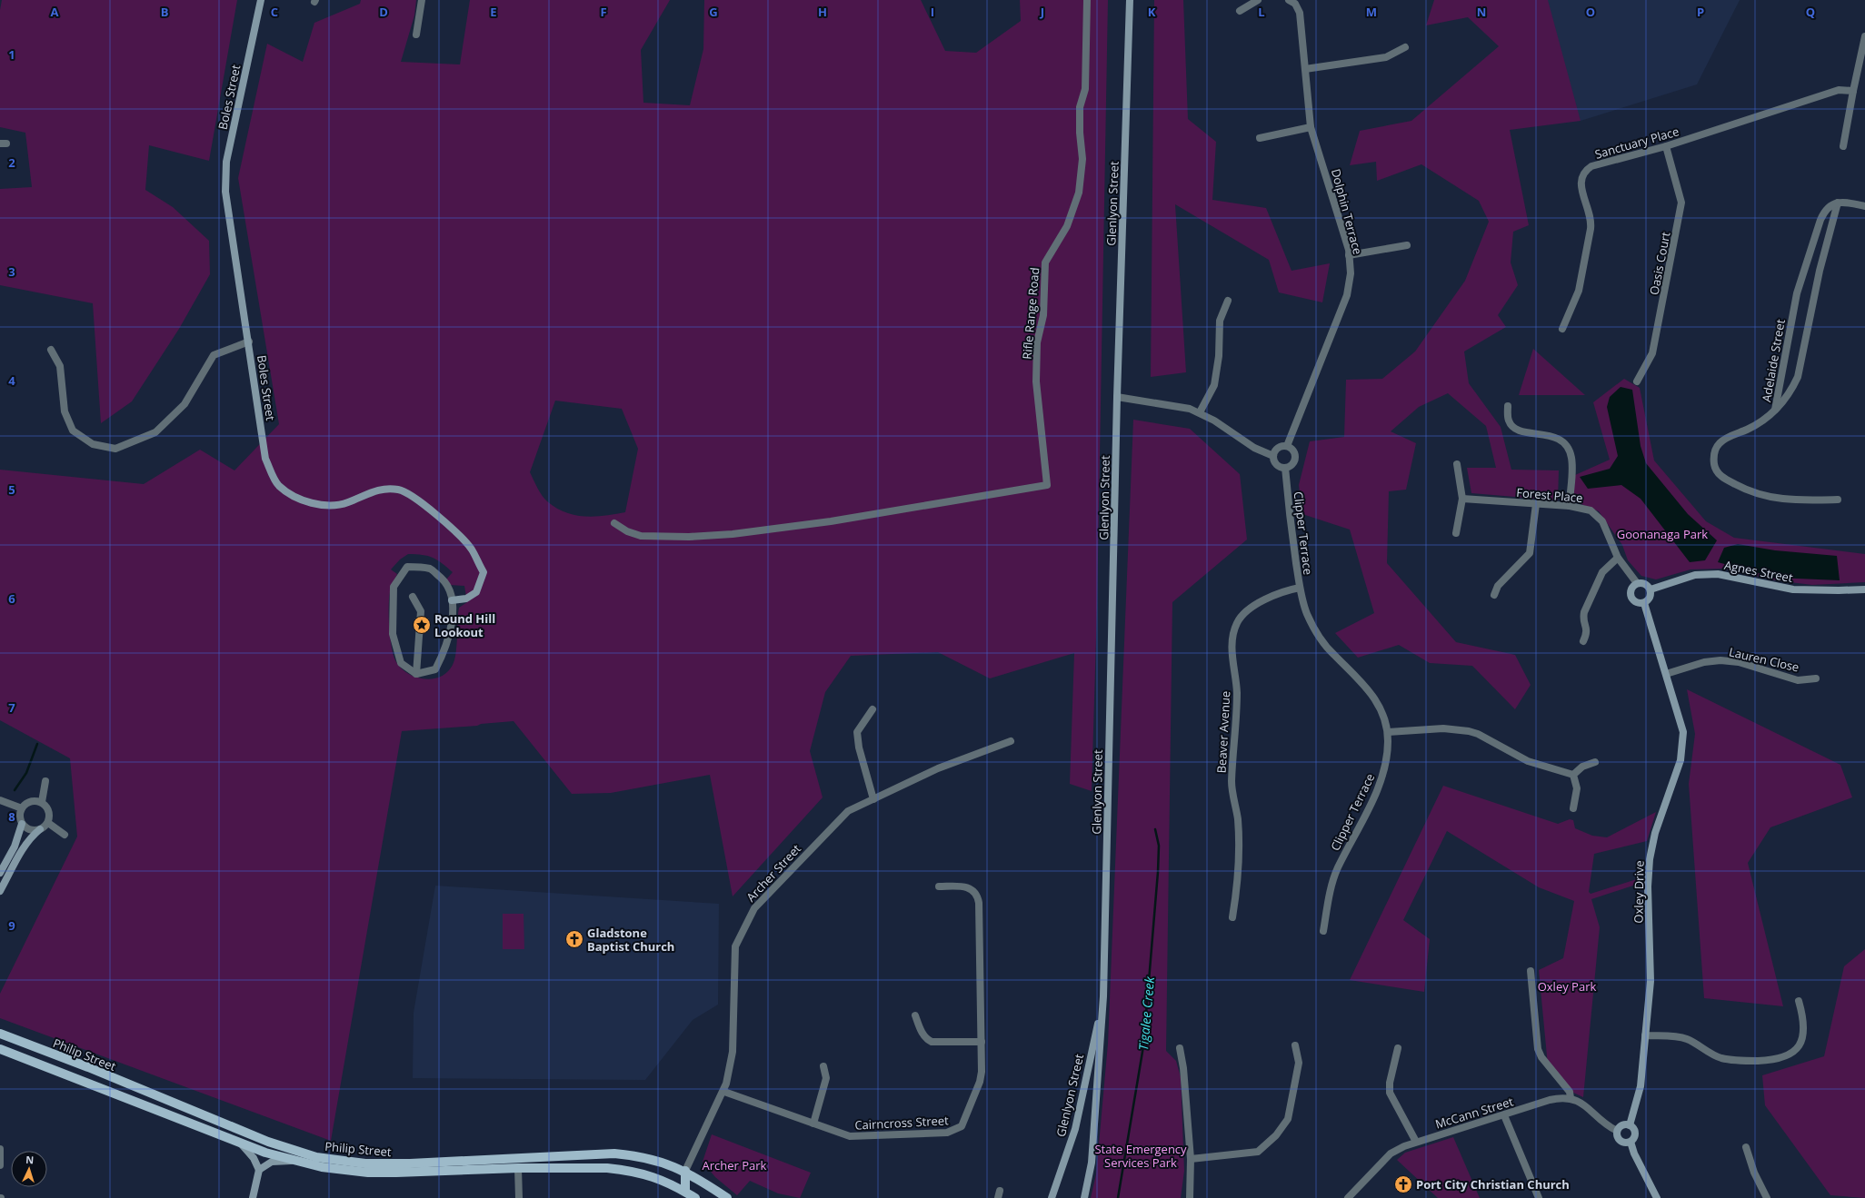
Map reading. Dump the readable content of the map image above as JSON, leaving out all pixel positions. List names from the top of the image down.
{
  "streets": {
    "main road": ["Philip Street"],
    "street": [
      "Boles Street",
      "Sanctuary Place",
      "Glenlyon Street",
      "Dolphin Terrace",
      "Oasis Court",
      "Rifle Range Road",
      "Adelaide Street",
      "Forest Place",
      "Clipper Terrace",
      "Agnes Street",
      "Lauren Close",
      "Beaver Avenue",
      "Archer Street",
      "Oxley Drive",
      "McCann Street",
      "Cairncross Street"
    ]
  },
  "crossings": [
    ["Sanctuary Place", "Oasis Court"],
    ["Dolphin Terrace", "Clipper Terrace"],
    ["Forest Place", "Agnes Street"],
    ["Forest Place", "Oxley Drive"],
    ["Clipper Terrace", "Beaver Avenue"],
    ["Agnes Street", "Oxley Drive"],
    ["Lauren Close", "Oxley Drive"],
    ["Archer Street", "Philip Street"],
    ["Archer Street", "Cairncross Street"]
  ],
  "water": ["Tigalee Creek"],
  "parks": [
    "Goonanaga Park",
    "Oxley Park",
    "State Emergency Services Park",
    "Archer Park"
  ],
  "places": {
    "place": ["Round Hill Lookout"],
    "church": ["Gladstone Baptist Church", "Port City Christian Church"]
  },
  "north": "top",
  "grid": {
    "columns": [
      "A",
      "B",
      "C",
      "D",
      "E",
      "F",
      "G",
      "H",
      "I",
      "J",
      "K",
      "L",
      "M",
      "N",
      "O",
      "P",
      "Q"
    ],
    "rows": [
      "1",
      "2",
      "3",
      "4",
      "5",
      "6",
      "7",
      "8",
      "9"
    ]
  }
}
